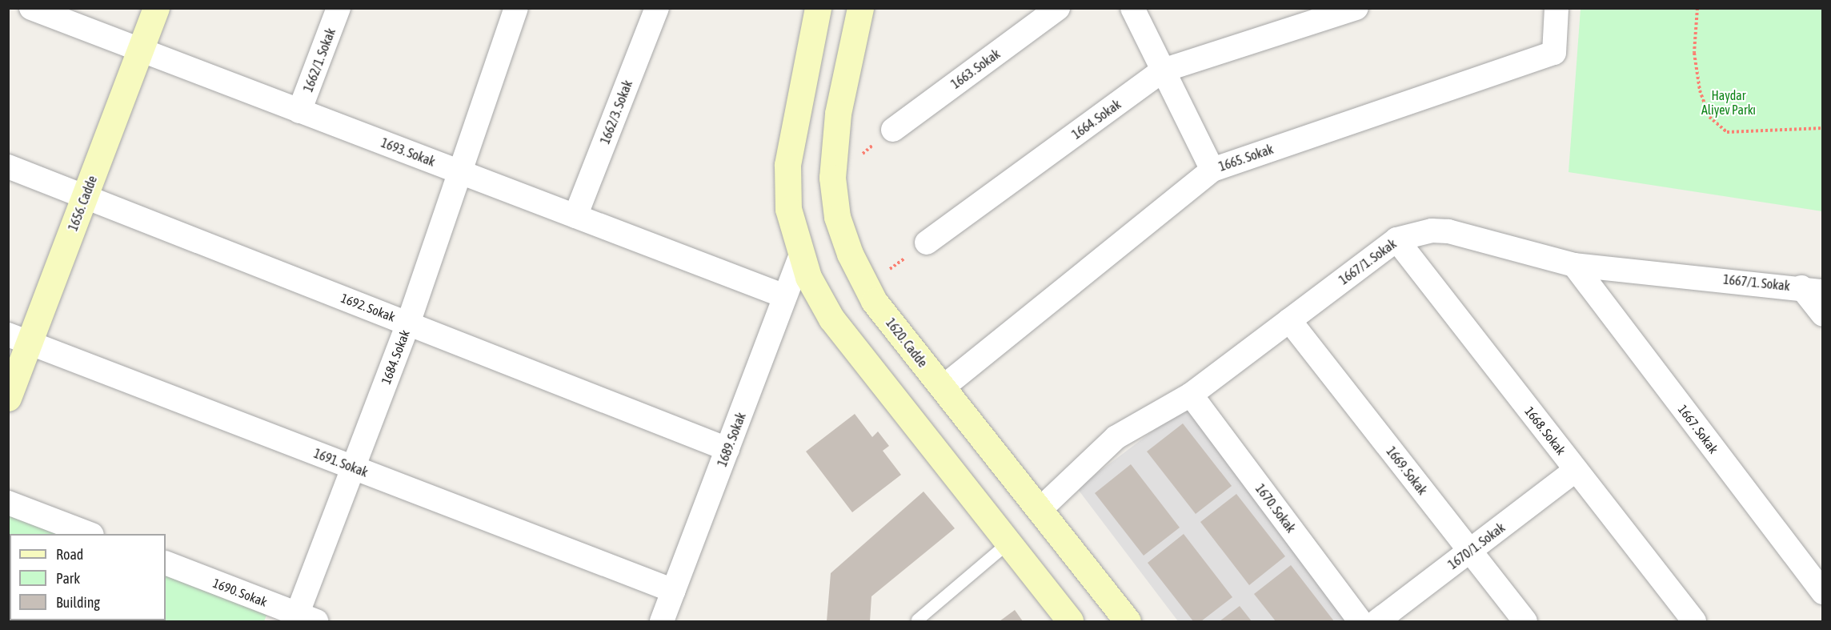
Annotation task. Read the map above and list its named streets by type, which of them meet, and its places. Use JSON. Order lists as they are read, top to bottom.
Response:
{
  "streets": {
    "main road": ["1656. Cadde", "1620. Cadde"],
    "street": [
      "1662/1. Sokak",
      "1663. Sokak",
      "1662/3. Sokak",
      "1664. Sokak",
      "1693. Sokak",
      "1665. Sokak",
      "1667/1. Sokak",
      "1692. Sokak",
      "1684. Sokak",
      "1667. Sokak",
      "1668. Sokak",
      "1689. Sokak",
      "1691. Sokak",
      "1669. Sokak",
      "1670. Sokak",
      "1670/1. Sokak",
      "1690. Sokak"
    ]
  },
  "crossings": [
    ["1662/1. Sokak", "1693. Sokak"],
    ["1662/3. Sokak", "1693. Sokak"],
    ["1693. Sokak", "1656. Cadde"],
    ["1693. Sokak", "1684. Sokak"],
    ["1693. Sokak", "1689. Sokak"],
    ["1665. Sokak", "1620. Cadde"],
    ["1656. Cadde", "1692. Sokak"],
    ["1656. Cadde", "1691. Sokak"],
    ["1667/1. Sokak", "1620. Cadde"],
    ["1667/1. Sokak", "1667. Sokak"],
    ["1667/1. Sokak", "1668. Sokak"],
    ["1667/1. Sokak", "1669. Sokak"],
    ["1667/1. Sokak", "1670. Sokak"],
    ["1692. Sokak", "1684. Sokak"],
    ["1692. Sokak", "1689. Sokak"],
    ["1684. Sokak", "1691. Sokak"],
    ["1684. Sokak", "1690. Sokak"],
    ["1668. Sokak", "1670/1. Sokak"],
    ["1689. Sokak", "1691. Sokak"],
    ["1669. Sokak", "1670/1. Sokak"]
  ],
  "parks": ["Haydar Aliyev Parkı"],
  "legend": ["Road", "Park", "Building"]
}
